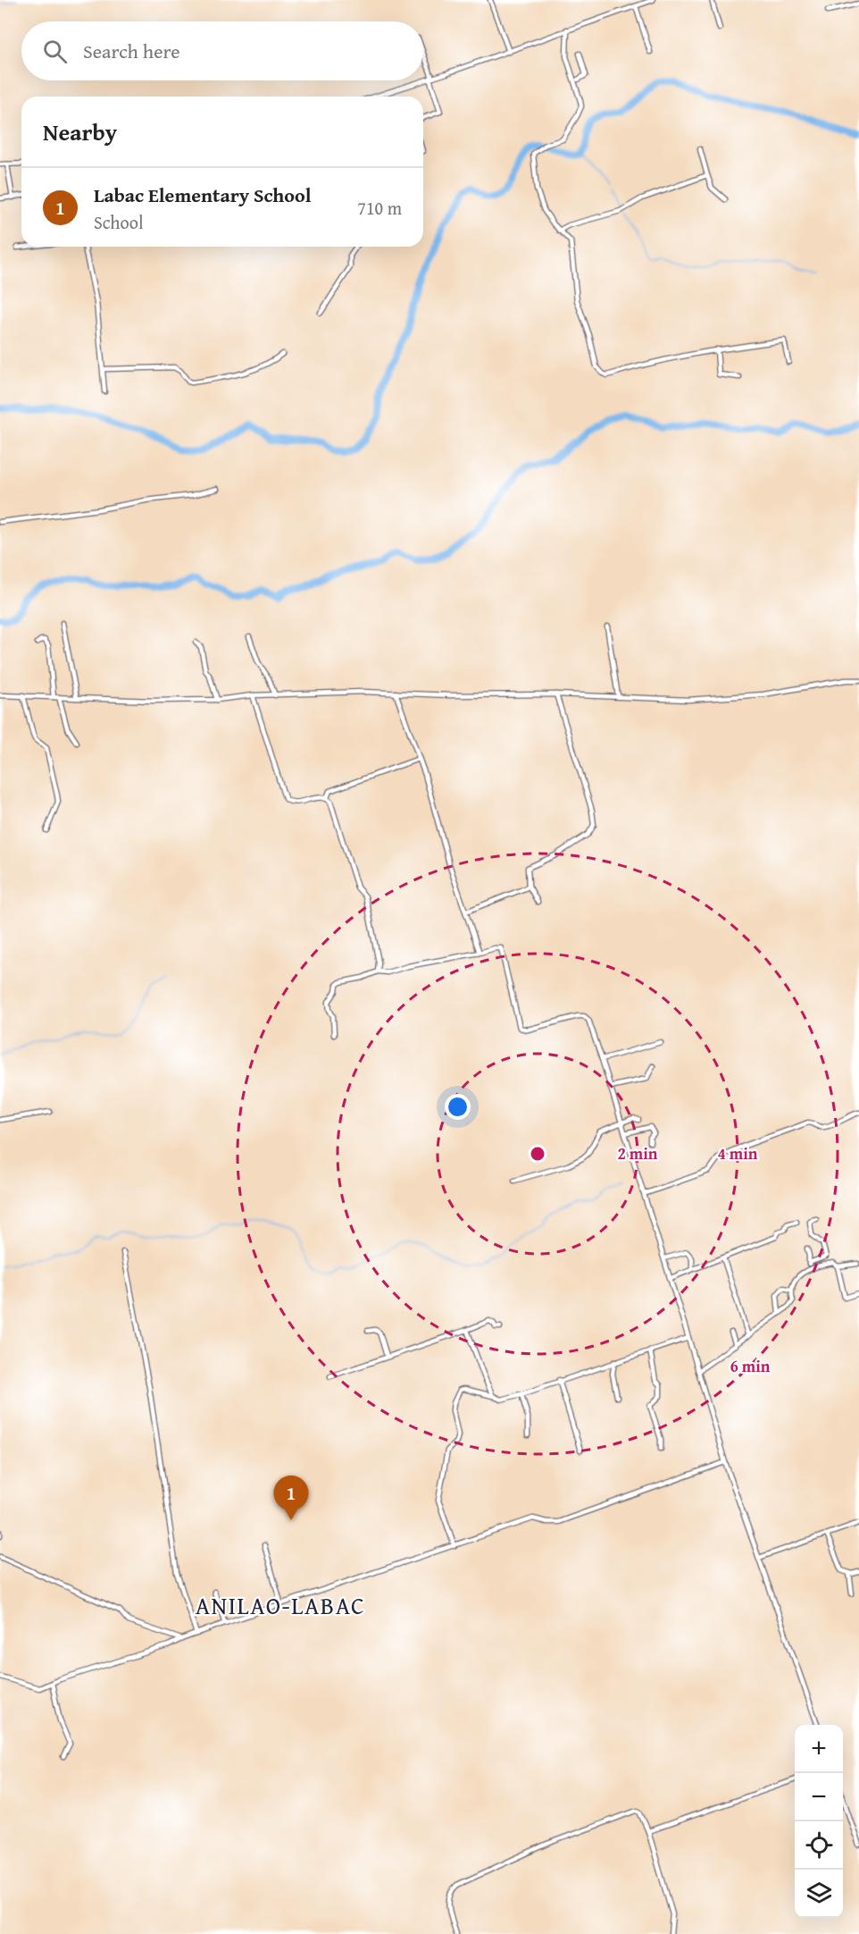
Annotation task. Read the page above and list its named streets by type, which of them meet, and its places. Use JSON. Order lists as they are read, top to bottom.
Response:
{
  "districts": ["ANILAO-LABAC"],
  "page": {
    "search": "Search here",
    "heading": "Nearby",
    "list": [
      {
        "mark": "1",
        "name": "Labac Elementary School",
        "note": "School",
        "value": "710 m"
      }
    ],
    "pins": "1",
    "map_buttons": ["+", "−"]
  },
  "rings": ["2 min", "4 min", "6 min"]
}
